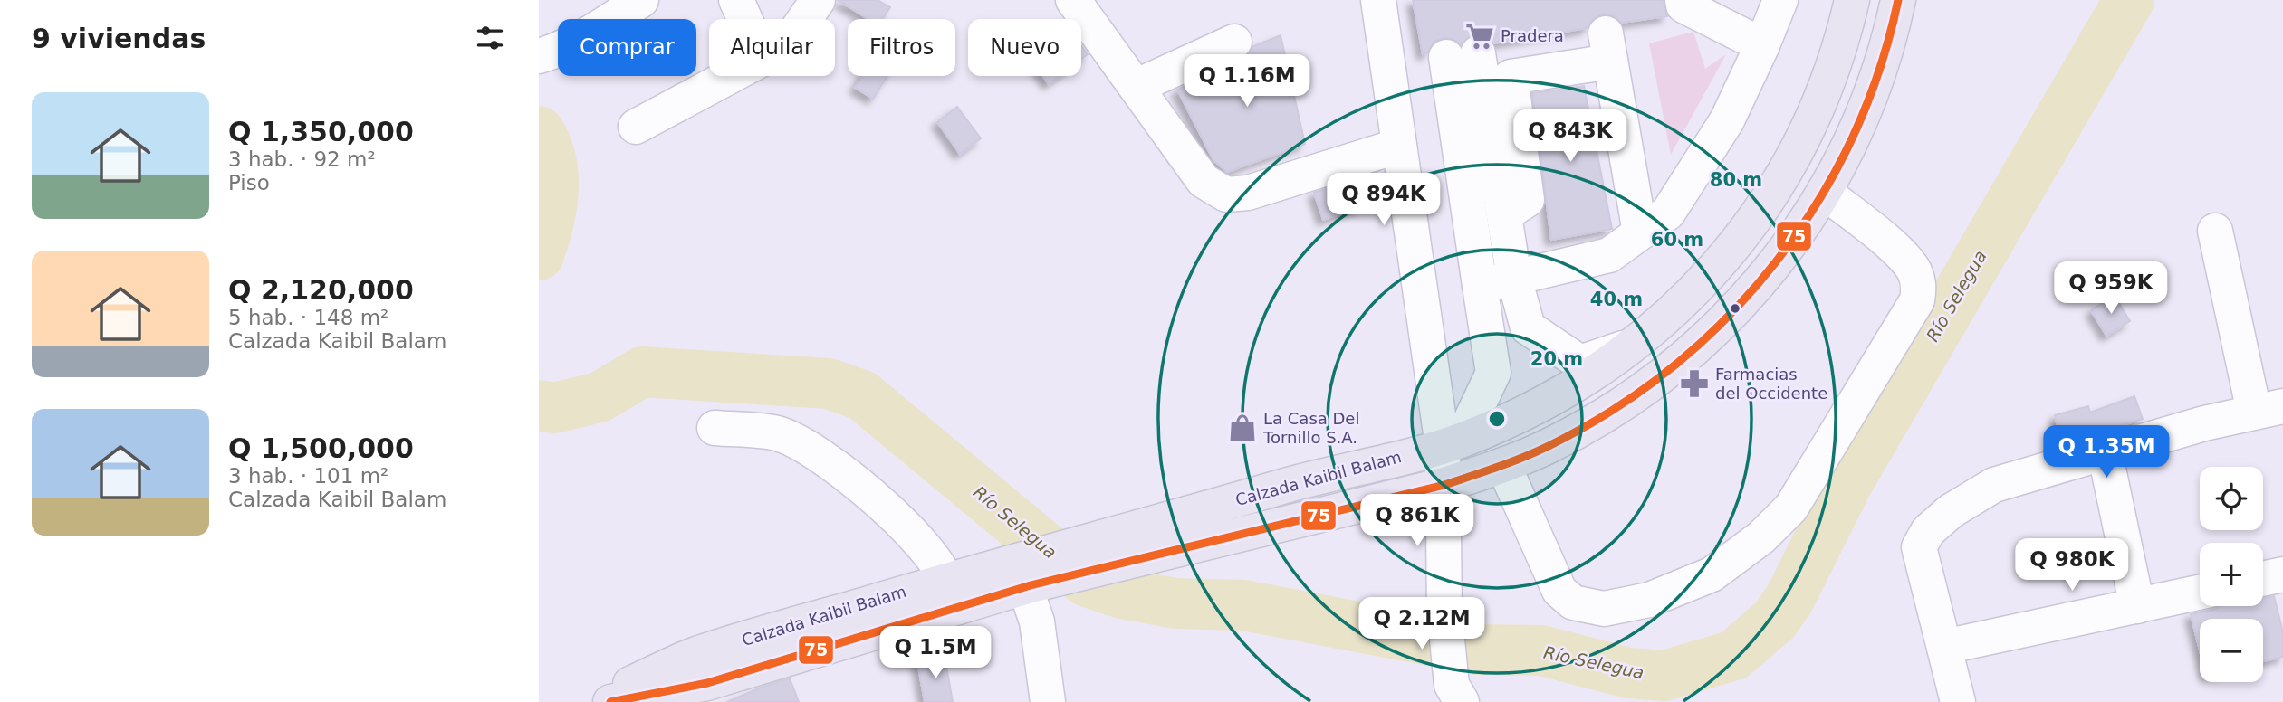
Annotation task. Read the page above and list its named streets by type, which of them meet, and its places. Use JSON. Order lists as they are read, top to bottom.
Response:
{
  "streets": {
    "main road": ["Calzada Kaibil Balam"]
  },
  "water": ["Río Selegua"],
  "places": {
    "supermarket": ["Pradera"],
    "pharmacy": ["Farmacias del Occidente"],
    "shop": ["La Casa Del Tornillo S.A."]
  },
  "lines": ["transit line 75"],
  "page": {
    "heading": "9 viviendas",
    "chip": [
      "Comprar",
      "Alquilar",
      "Filtros",
      "Nuevo"
    ],
    "price": [
      "Q 1.16M",
      "Q 843K",
      "Q 894K",
      "Q 959K",
      "Q 1.35M",
      "Q 861K",
      "Q 980K",
      "Q 2.12M",
      "Q 1.5M"
    ],
    "list": [
      {
        "name": "Q 1,350,000",
        "note": "3 hab. · 92 m² · Piso"
      },
      {
        "name": "Q 2,120,000",
        "note": "5 hab. · 148 m² · Calzada Kaibil Balam"
      },
      {
        "name": "Q 1,500,000",
        "note": "3 hab. · 101 m² · Calzada Kaibil Balam"
      }
    ],
    "map_buttons": ["+", "−"]
  },
  "rings": [
    "80 m",
    "60 m",
    "40 m",
    "20 m"
  ]
}
